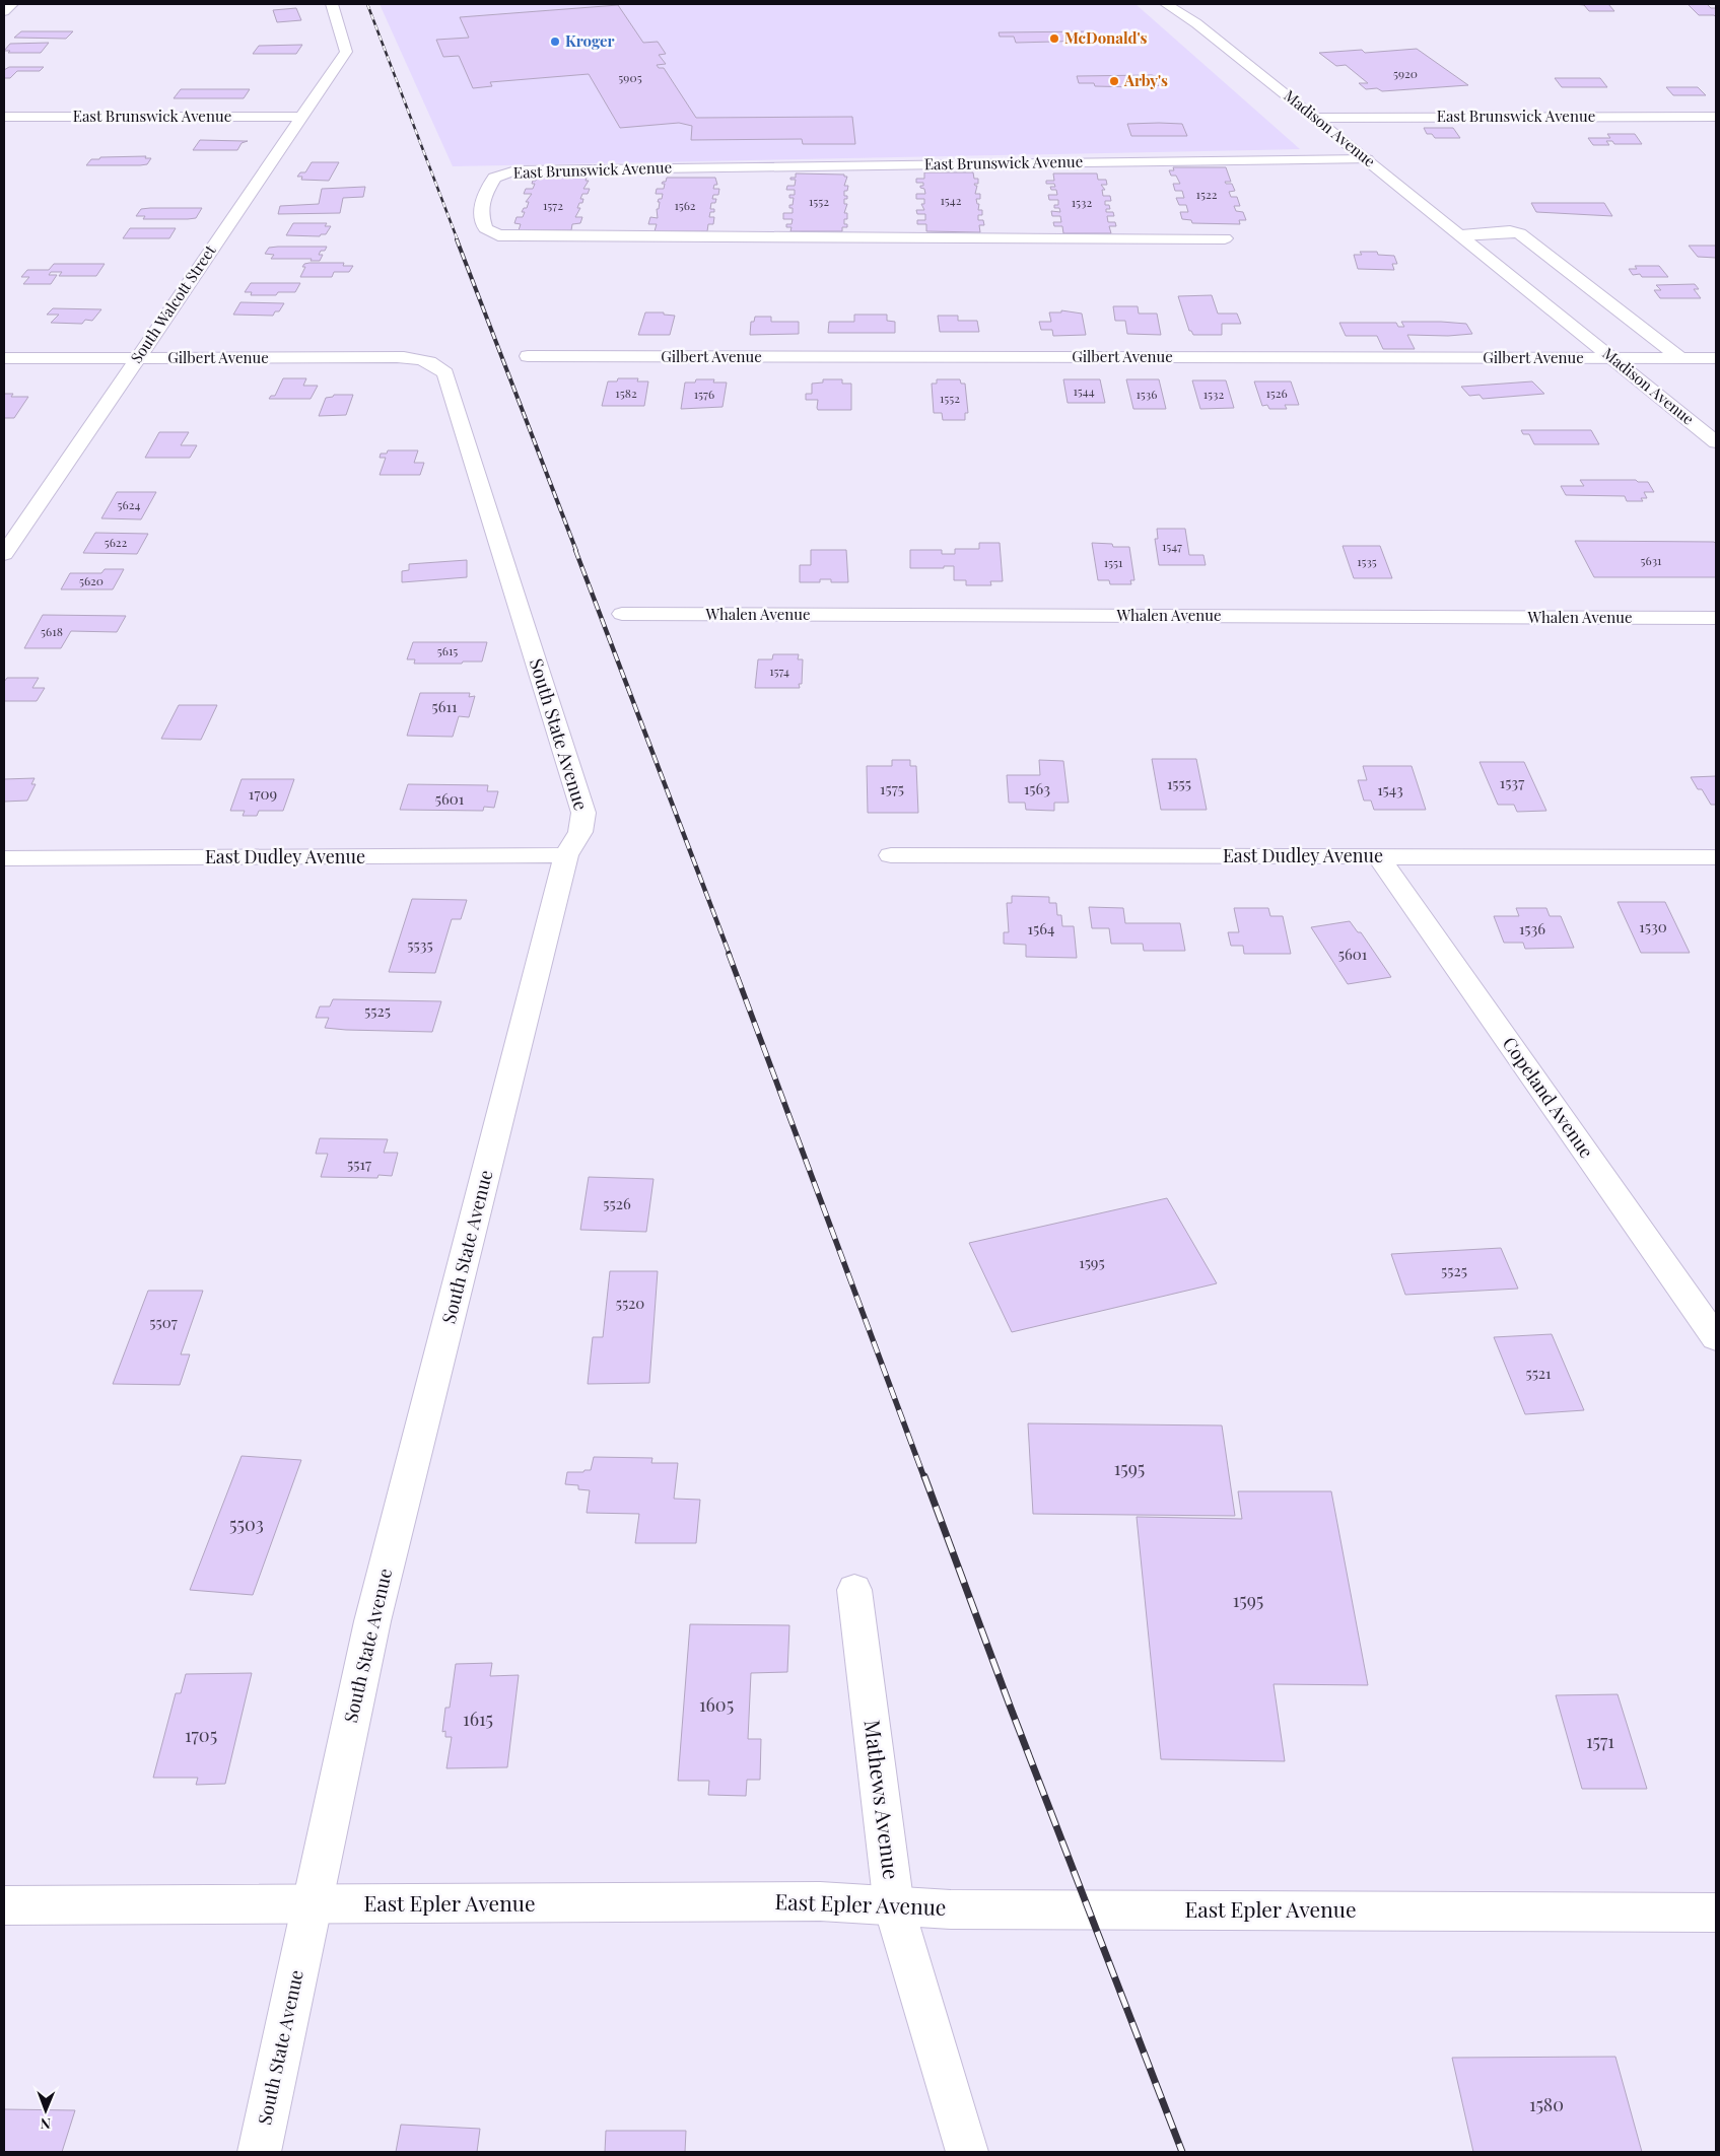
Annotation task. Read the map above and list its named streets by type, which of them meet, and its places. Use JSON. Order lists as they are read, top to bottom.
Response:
{
  "streets": {
    "street": [
      "East Brunswick Avenue",
      "Madison Avenue",
      "South Walcott Street",
      "Gilbert Avenue",
      "Whalen Avenue",
      "South State Avenue",
      "East Dudley Avenue",
      "Copeland Avenue",
      "Mathews Avenue",
      "East Epler Avenue"
    ]
  },
  "crossings": [
    ["East Brunswick Avenue", "Madison Avenue"],
    ["East Brunswick Avenue", "South Walcott Street"],
    ["Madison Avenue", "Gilbert Avenue"],
    ["South Walcott Street", "Gilbert Avenue"],
    ["Gilbert Avenue", "South State Avenue"],
    ["South State Avenue", "East Dudley Avenue"],
    ["South State Avenue", "East Epler Avenue"],
    ["East Dudley Avenue", "Copeland Avenue"],
    ["Mathews Avenue", "East Epler Avenue"]
  ],
  "places": ["McDonald's", "Kroger", "Arby's"],
  "house_numbers": [
    "5920",
    "5905",
    "1522",
    "1542",
    "1552",
    "1532",
    "1572",
    "1562",
    "1544",
    "1582",
    "1526",
    "1576",
    "1536",
    "1532",
    "1552",
    "5624",
    "5622",
    "1547",
    "5631",
    "1535",
    "1551",
    "5620",
    "5618",
    "5615",
    "1574",
    "5611",
    "1537",
    "1555",
    "1575",
    "1563",
    "1543",
    "1709",
    "5601",
    "1530",
    "1564",
    "1536",
    "5535",
    "5601",
    "5525",
    "5517",
    "5526",
    "1595",
    "5525",
    "5520",
    "5507",
    "5521",
    "1595",
    "5503",
    "1595",
    "1605",
    "1615",
    "1705",
    "1571",
    "1580"
  ],
  "north": "bottom"
}
